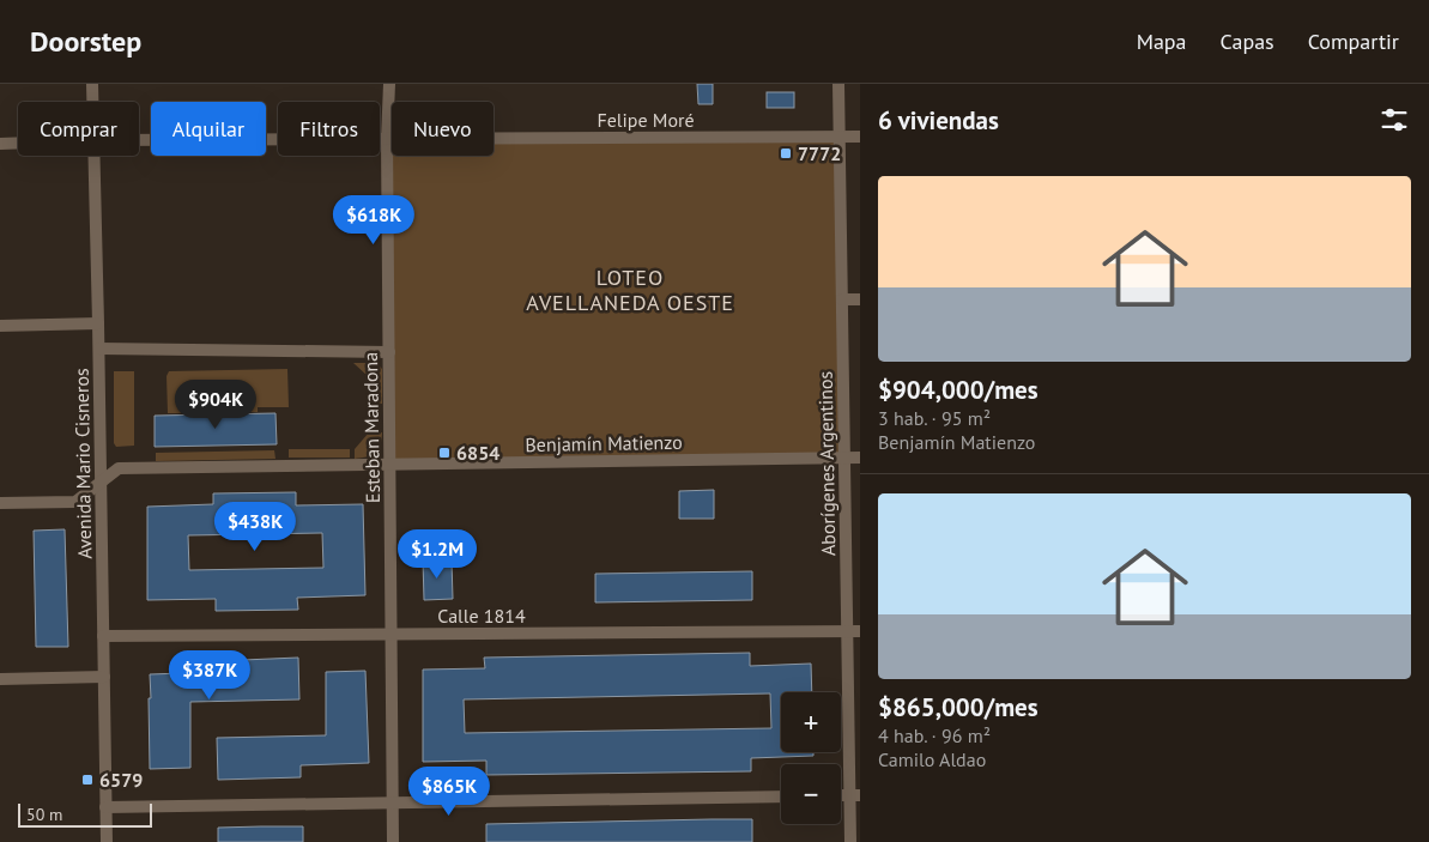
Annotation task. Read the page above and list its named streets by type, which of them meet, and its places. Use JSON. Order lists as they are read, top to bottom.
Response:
{
  "streets": {
    "street": [
      "Felipe Moré",
      "Esteban Maradona",
      "Benjamín Matienzo",
      "Avenida Mario Cisneros",
      "Aborígenes Argentinos",
      "Calle 1814"
    ]
  },
  "crossings": [
    ["Felipe Moré", "Esteban Maradona"],
    ["Felipe Moré", "Aborígenes Argentinos"],
    ["Esteban Maradona", "Benjamín Matienzo"],
    ["Esteban Maradona", "Calle 1814"],
    ["Benjamín Matienzo", "Avenida Mario Cisneros"],
    ["Benjamín Matienzo", "Aborígenes Argentinos"],
    ["Avenida Mario Cisneros", "Calle 1814"],
    ["Aborígenes Argentinos", "Calle 1814"]
  ],
  "districts": ["LOTEO AVELLANEDA OESTE"],
  "places": {
    "transit": ["7772", "6854", "6579"]
  },
  "scale_bar": "50 m",
  "page": {
    "header": "Doorstep",
    "nav": ["Mapa", "Capas", "Compartir"],
    "heading": "6 viviendas",
    "chip": [
      "Comprar",
      "Alquilar",
      "Filtros",
      "Nuevo"
    ],
    "list": [
      {
        "name": "$904,000/mes",
        "note": "3 hab. · 95 m² · Benjamín Matienzo"
      },
      {
        "name": "$865,000/mes",
        "note": "4 hab. · 96 m² · Camilo Aldao"
      }
    ],
    "price": [
      "$618K",
      "$904K",
      "$438K",
      "$1.2M",
      "$387K",
      "$865K"
    ],
    "map_buttons": ["+", "−"],
    "scale": "50 m"
  }
}
